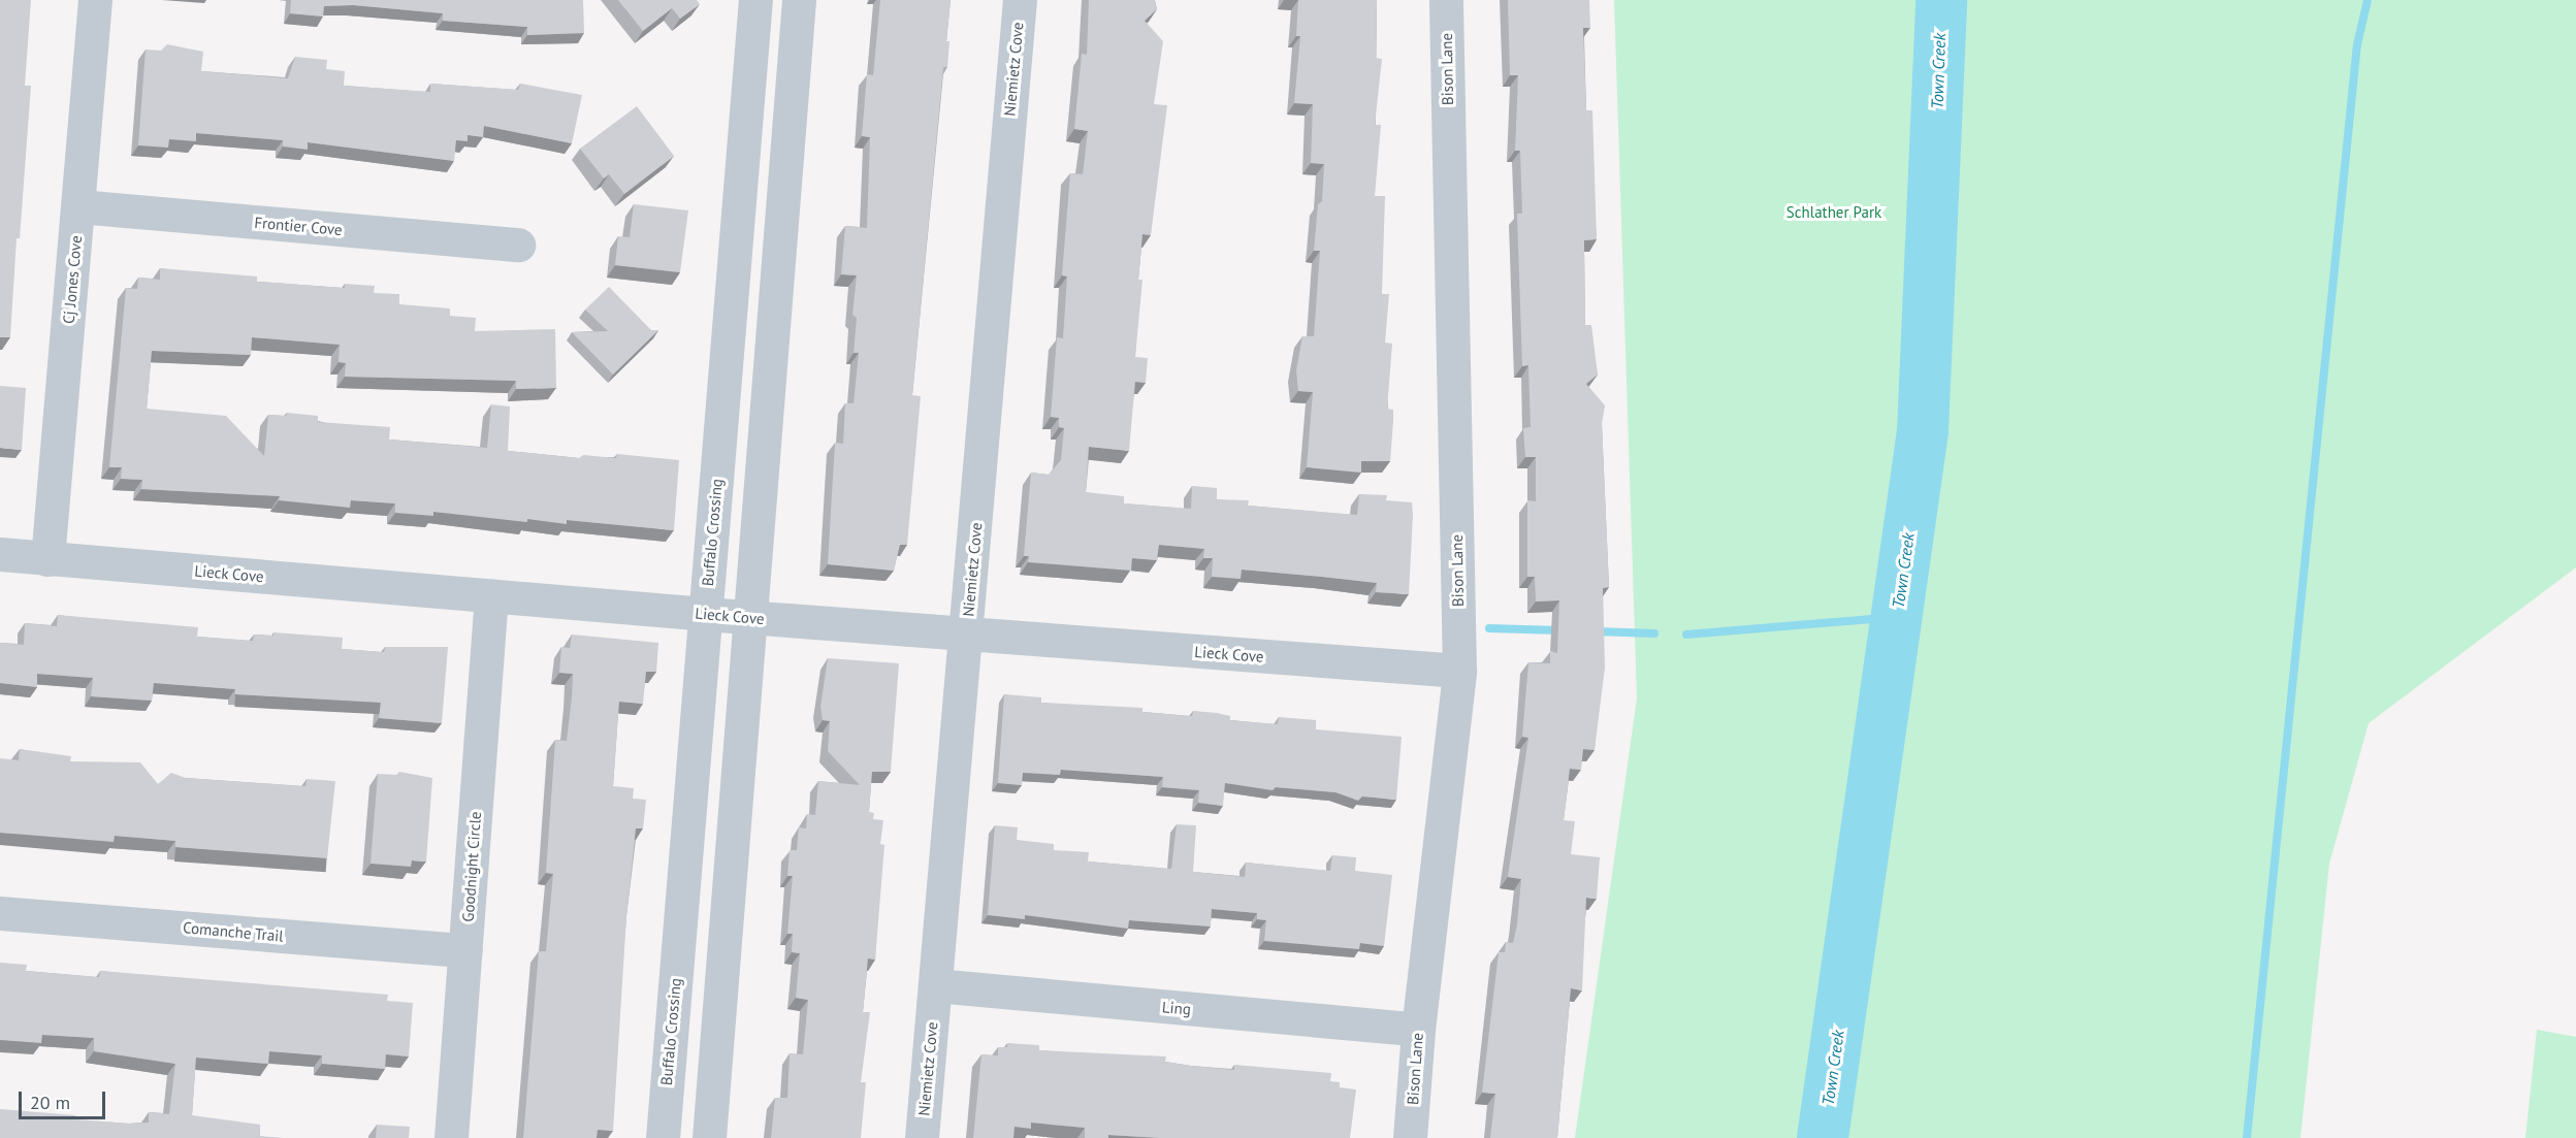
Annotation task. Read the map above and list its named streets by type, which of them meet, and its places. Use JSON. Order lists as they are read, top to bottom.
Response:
{
  "streets": {
    "street": [
      "Niemietz Cove",
      "Bison Lane",
      "Frontier Cove",
      "Cj Jones Cove",
      "Buffalo Crossing",
      "Lieck Cove",
      "Goodnight Circle",
      "Comanche Trail",
      "Ling"
    ]
  },
  "crossings": [
    ["Niemietz Cove", "Lieck Cove"],
    ["Niemietz Cove", "Ling"],
    ["Bison Lane", "Lieck Cove"],
    ["Bison Lane", "Ling"],
    ["Frontier Cove", "Cj Jones Cove"],
    ["Cj Jones Cove", "Lieck Cove"],
    ["Buffalo Crossing", "Lieck Cove"],
    ["Lieck Cove", "Goodnight Circle"],
    ["Goodnight Circle", "Comanche Trail"]
  ],
  "water": ["Town Creek"],
  "parks": ["Schlather Park"],
  "scale_bar": "20 m"
}
